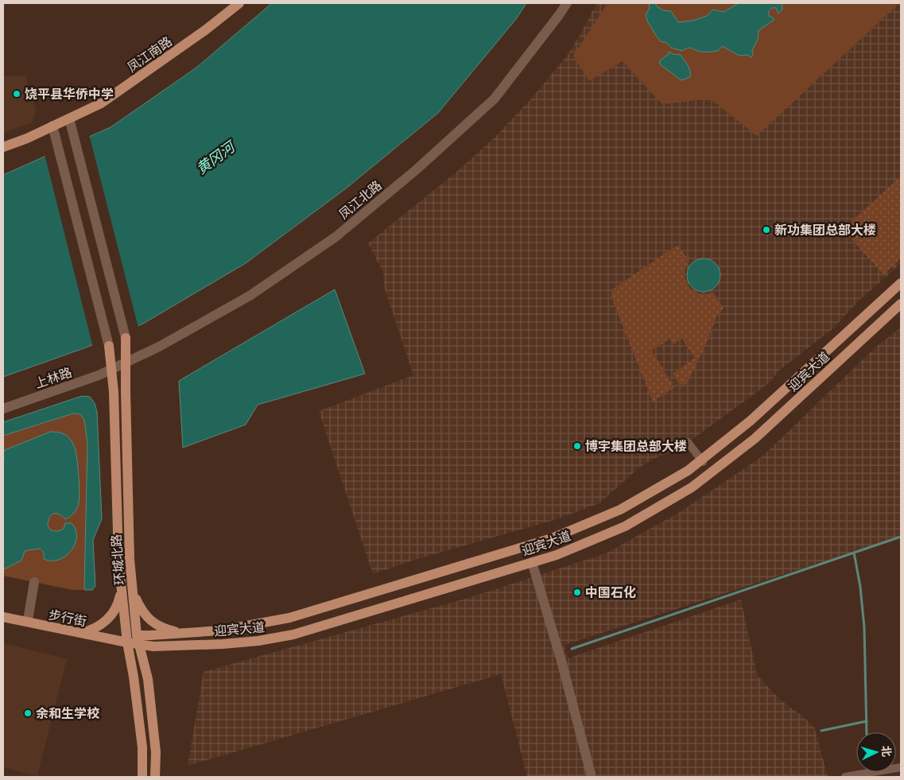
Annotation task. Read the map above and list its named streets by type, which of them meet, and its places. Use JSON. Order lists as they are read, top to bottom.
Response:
{
  "streets": {
    "main road": [
      "凤江南路",
      "凤江北路",
      "迎宾大道",
      "上林路",
      "环城北路",
      "步行街"
    ]
  },
  "crossings": [
    ["凤江南路", "环城北路"],
    ["凤江北路", "上林路"],
    ["凤江北路", "环城北路"],
    ["迎宾大道", "环城北路"],
    ["迎宾大道", "步行街"],
    ["上林路", "环城北路"],
    ["环城北路", "步行街"]
  ],
  "water": ["黄冈河"],
  "places": [
    "饶平县华侨中学",
    "新功集团总部大楼",
    "博宇集团总部大楼",
    "中国石化",
    "余和生学校"
  ],
  "north": "right"
}
